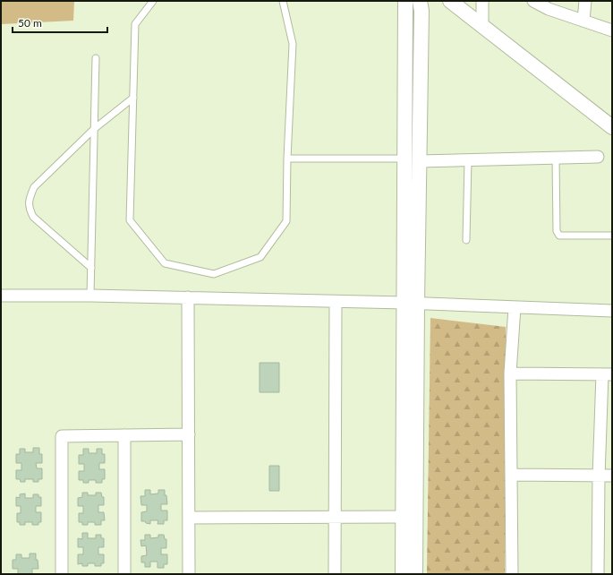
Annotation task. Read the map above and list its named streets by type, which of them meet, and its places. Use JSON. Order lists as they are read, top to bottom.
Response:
{
  "scale_bar": "50 m"
}
